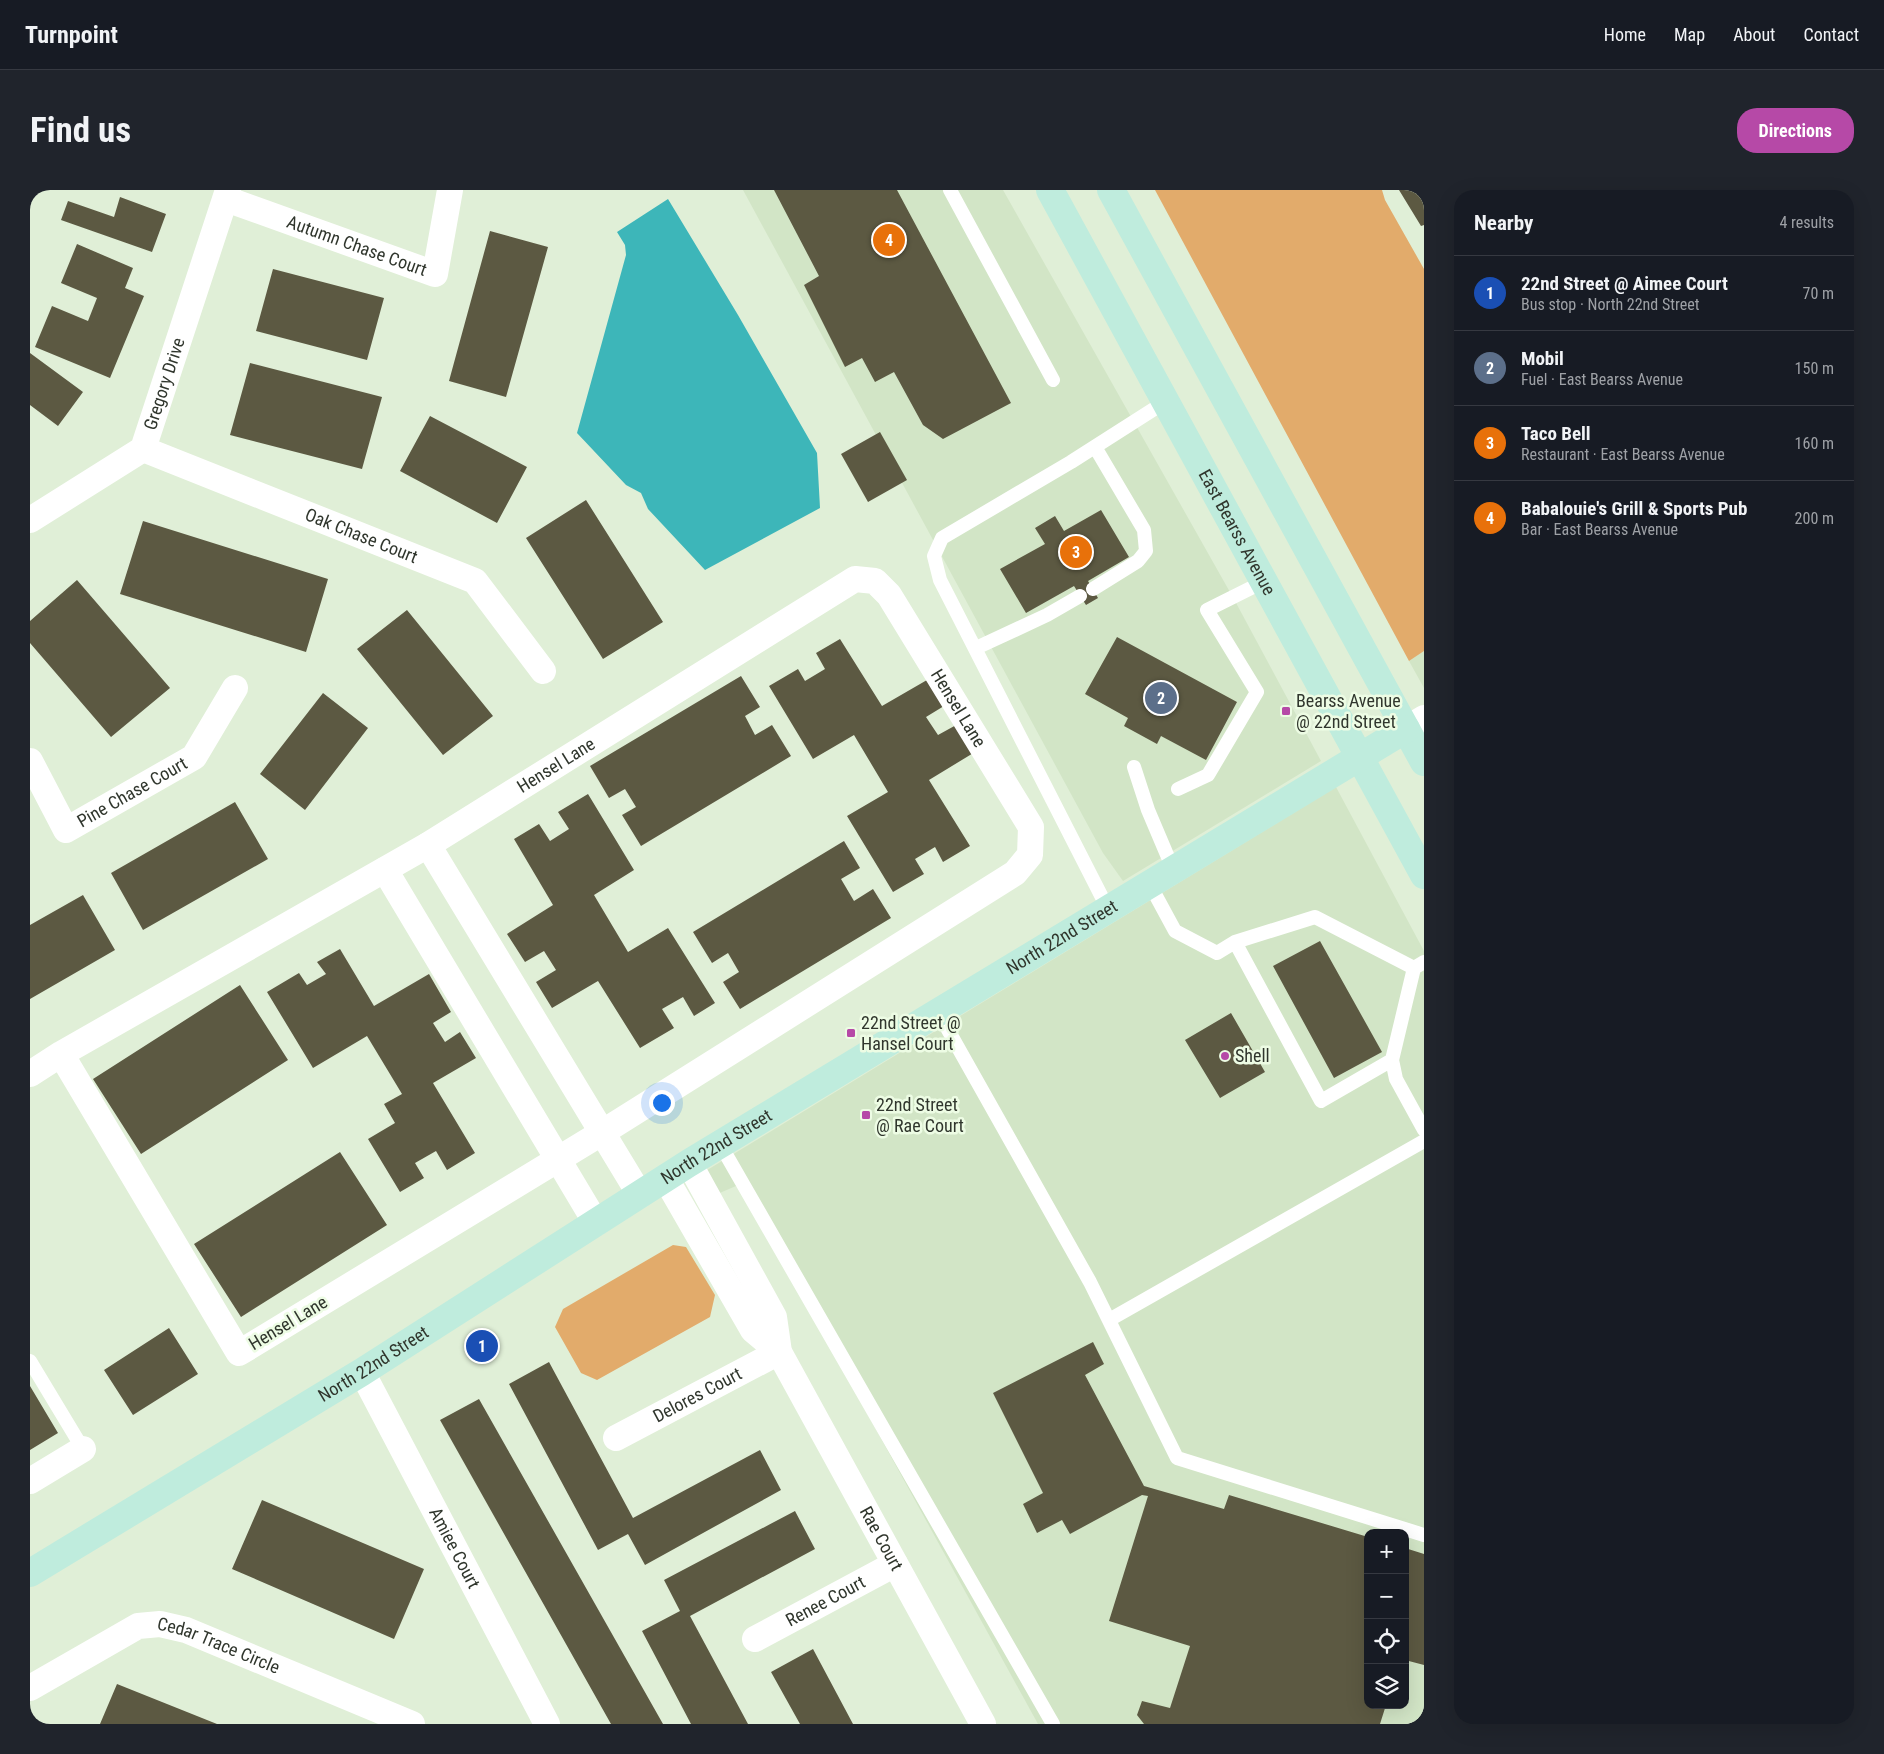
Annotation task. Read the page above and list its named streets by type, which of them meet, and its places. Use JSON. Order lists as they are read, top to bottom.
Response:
{
  "streets": {
    "street": [
      "Autumn Chase Court",
      "Gregory Drive",
      "East Bearss Avenue",
      "Oak Chase Court",
      "Hensel Lane",
      "Pine Chase Court",
      "North 22nd Street",
      "Delores Court",
      "Rae Court",
      "Amiee Court",
      "Renee Court",
      "Cedar Trace Circle"
    ]
  },
  "crossings": [
    ["Autumn Chase Court", "Gregory Drive"],
    ["Gregory Drive", "Oak Chase Court"],
    ["East Bearss Avenue", "North 22nd Street"],
    ["North 22nd Street", "Rae Court"],
    ["North 22nd Street", "Amiee Court"],
    ["Delores Court", "Rae Court"],
    ["Rae Court", "Renee Court"]
  ],
  "places": {
    "transit": ["Bearss Avenue @ 22nd Street", "22nd Street @ Hansel Court", "22nd Street @ Rae Court"],
    "other": ["Shell"]
  },
  "page": {
    "header": "Turnpoint",
    "nav": [
      "Home",
      "Map",
      "About",
      "Contact"
    ],
    "buttons": "Directions",
    "title": "Find us",
    "heading": ["Nearby", "4 results"],
    "pins": [
      "4",
      "3",
      "2",
      "1"
    ],
    "list": [
      {
        "mark": "1",
        "name": "22nd Street @ Aimee Court",
        "note": "Bus stop · North 22nd Street",
        "value": "70 m"
      },
      {
        "mark": "2",
        "name": "Mobil",
        "note": "Fuel · East Bearss Avenue",
        "value": "150 m"
      },
      {
        "mark": "3",
        "name": "Taco Bell",
        "note": "Restaurant · East Bearss Avenue",
        "value": "160 m"
      },
      {
        "mark": "4",
        "name": "Babalouie's Grill & Sports Pub",
        "note": "Bar · East Bearss Avenue",
        "value": "200 m"
      }
    ],
    "map_buttons": ["+", "−"]
  }
}
